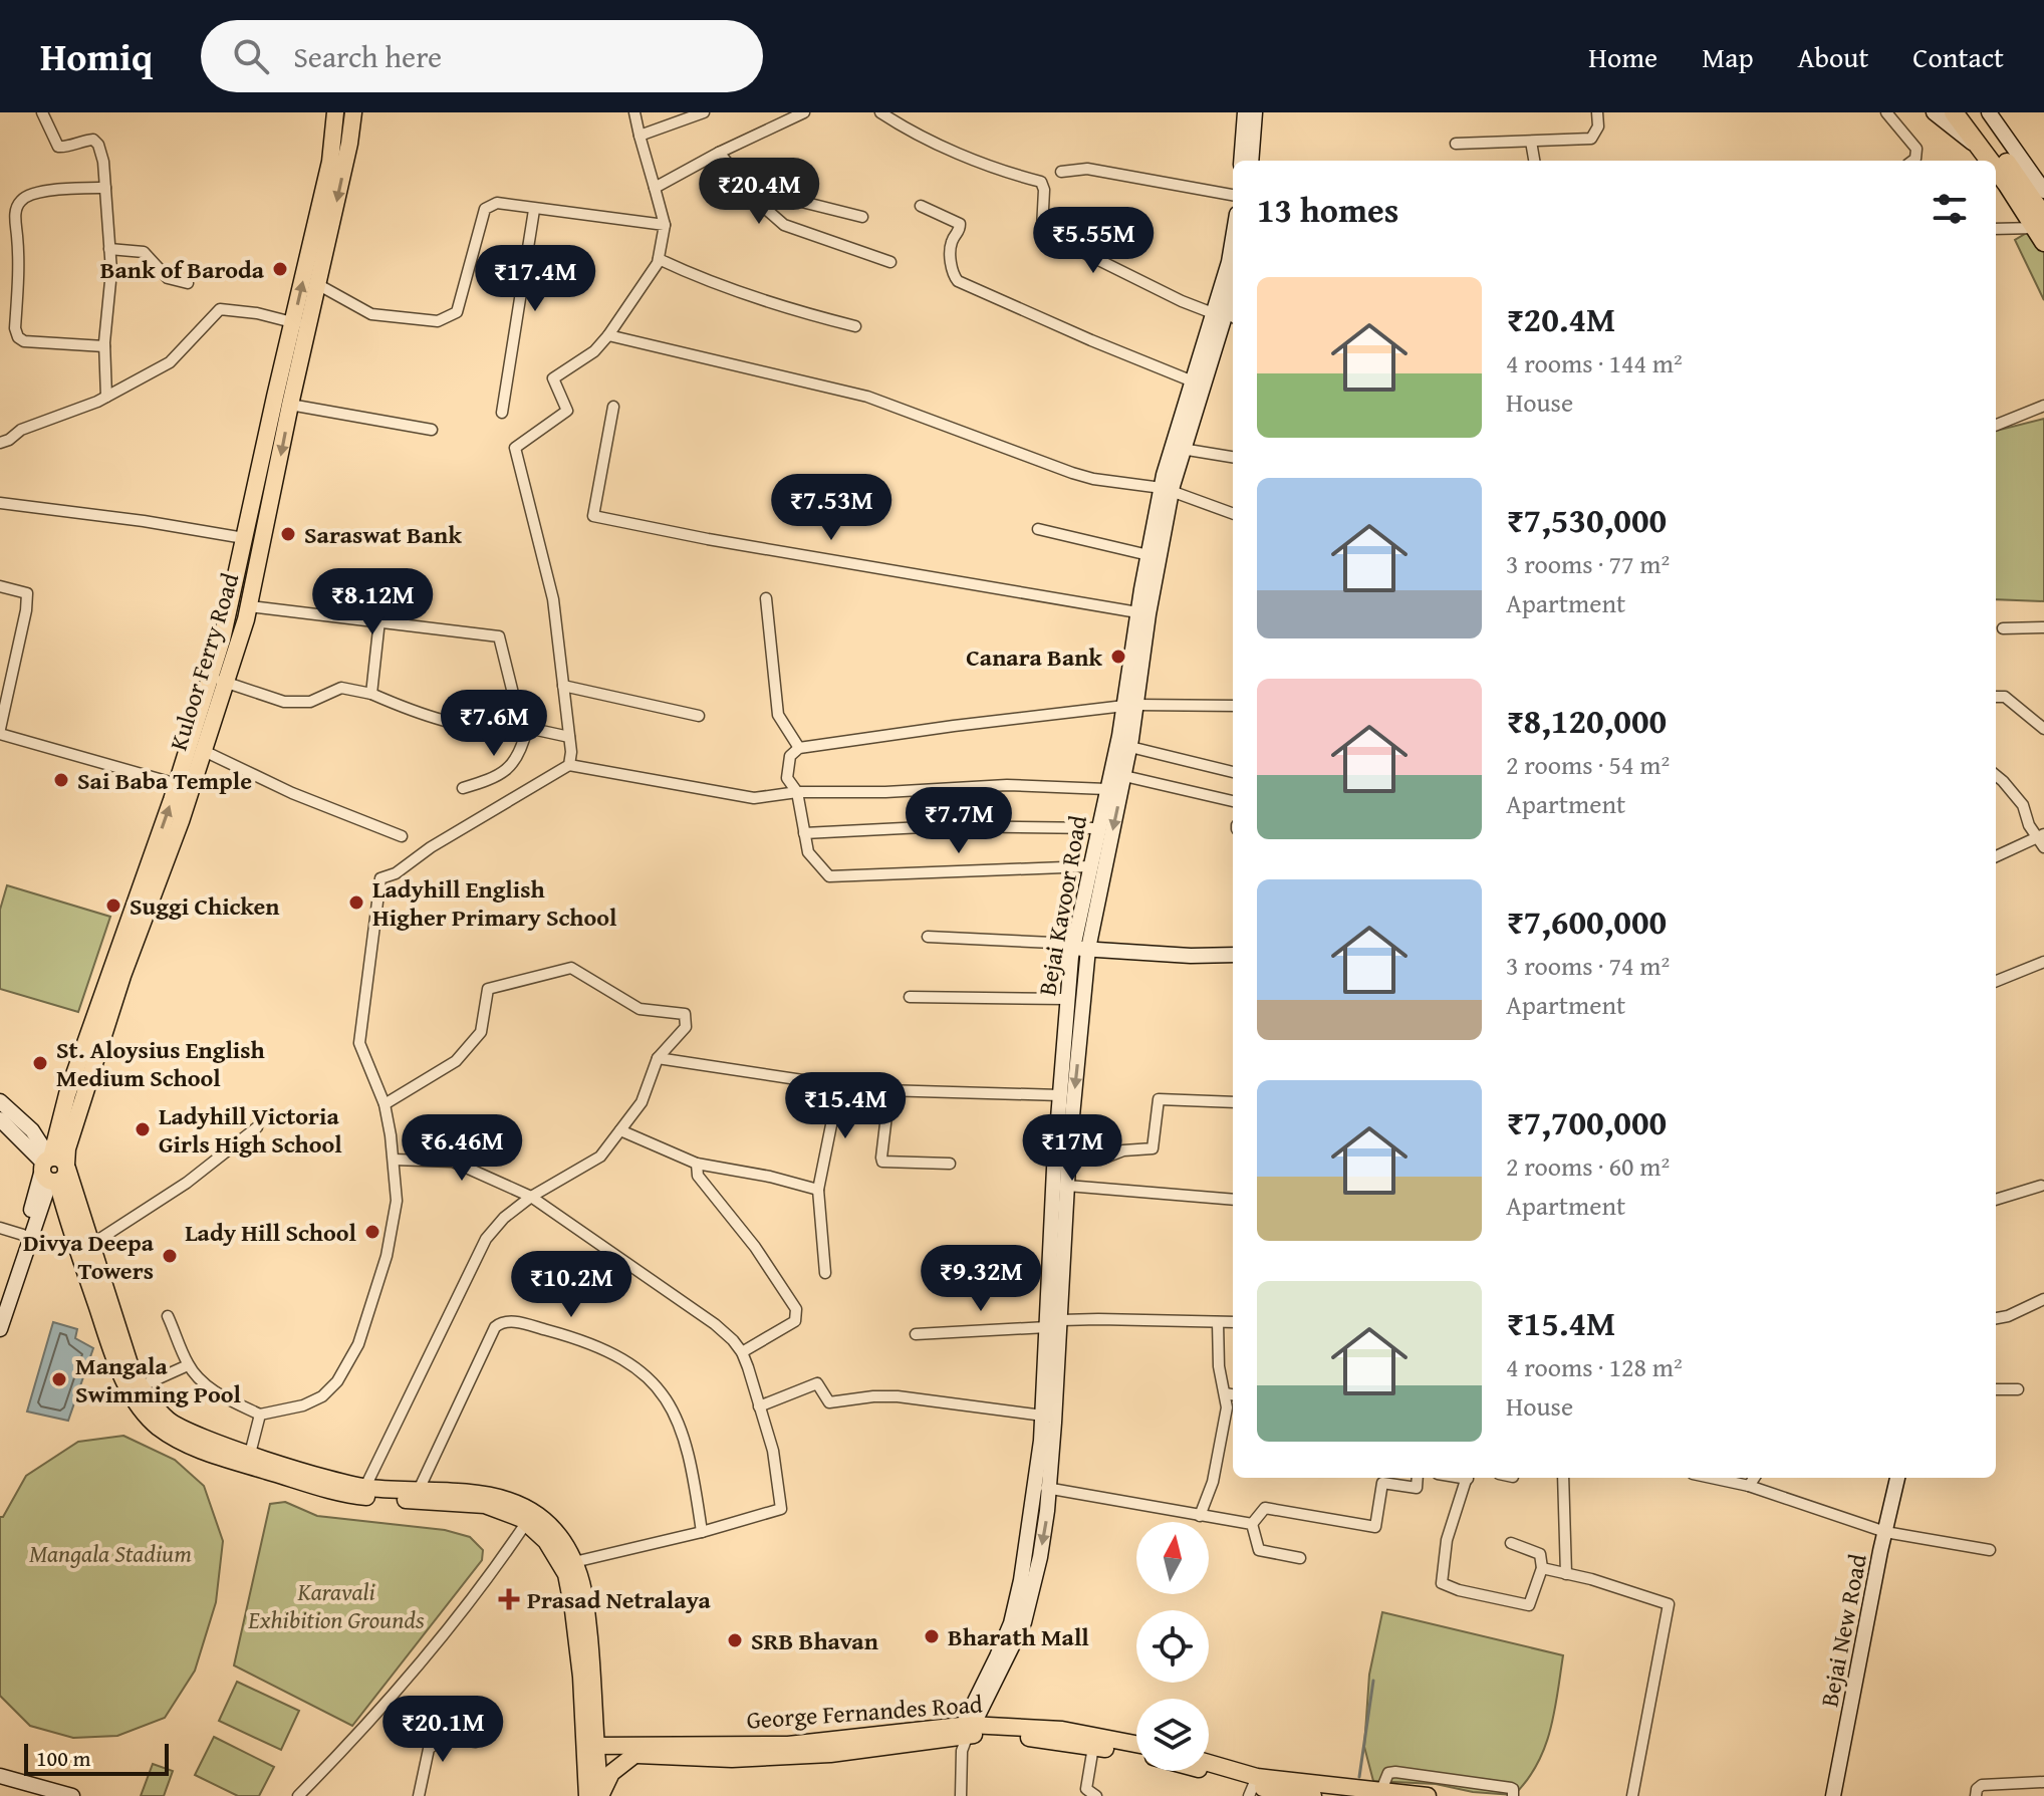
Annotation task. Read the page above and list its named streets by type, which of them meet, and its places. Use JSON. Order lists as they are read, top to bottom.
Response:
{
  "streets": {
    "main road": [
      "Kuloor Ferry Road",
      "Bejai Kavoor Road",
      "Bejai New Road",
      "George Fernandes Road"
    ]
  },
  "crossings": [
    ["Bejai Kavoor Road", "George Fernandes Road"]
  ],
  "parks": ["Mangala Stadium", "Karavali Exhibition Grounds"],
  "places": {
    "other": [
      "Bank of Baroda",
      "Saraswat Bank",
      "Canara Bank",
      "Sai Baba Temple",
      "Ladyhill English Higher Primary School",
      "Suggi Chicken",
      "St. Aloysius English Medium School",
      "Ladyhill Victoria Girls High School",
      "Lady Hill School",
      "Divya Deepa Towers",
      "Mangala Swimming Pool",
      "Bharath Mall",
      "SRB Bhavan"
    ],
    "health": ["Prasad Netralaya"]
  },
  "scale_bar": "100 m",
  "north": "top",
  "page": {
    "header": "Homiq",
    "search": "Search here",
    "nav": [
      "Home",
      "Map",
      "About",
      "Contact"
    ],
    "price": [
      "₹20.4M",
      "₹5.55M",
      "₹17.4M",
      "₹7.53M",
      "₹8.12M",
      "₹7.6M",
      "₹7.7M",
      "₹15.4M",
      "₹6.46M",
      "₹17M",
      "₹9.32M",
      "₹10.2M",
      "₹20.1M"
    ],
    "heading": "13 homes",
    "list": [
      {
        "name": "₹20.4M",
        "note": "4 rooms · 144 m² · House"
      },
      {
        "name": "₹7,530,000",
        "note": "3 rooms · 77 m² · Apartment"
      },
      {
        "name": "₹8,120,000",
        "note": "2 rooms · 54 m² · Apartment"
      },
      {
        "name": "₹7,600,000",
        "note": "3 rooms · 74 m² · Apartment"
      },
      {
        "name": "₹7,700,000",
        "note": "2 rooms · 60 m² · Apartment"
      },
      {
        "name": "₹15.4M",
        "note": "4 rooms · 128 m² · House"
      }
    ],
    "scale": "100 m"
  }
}
